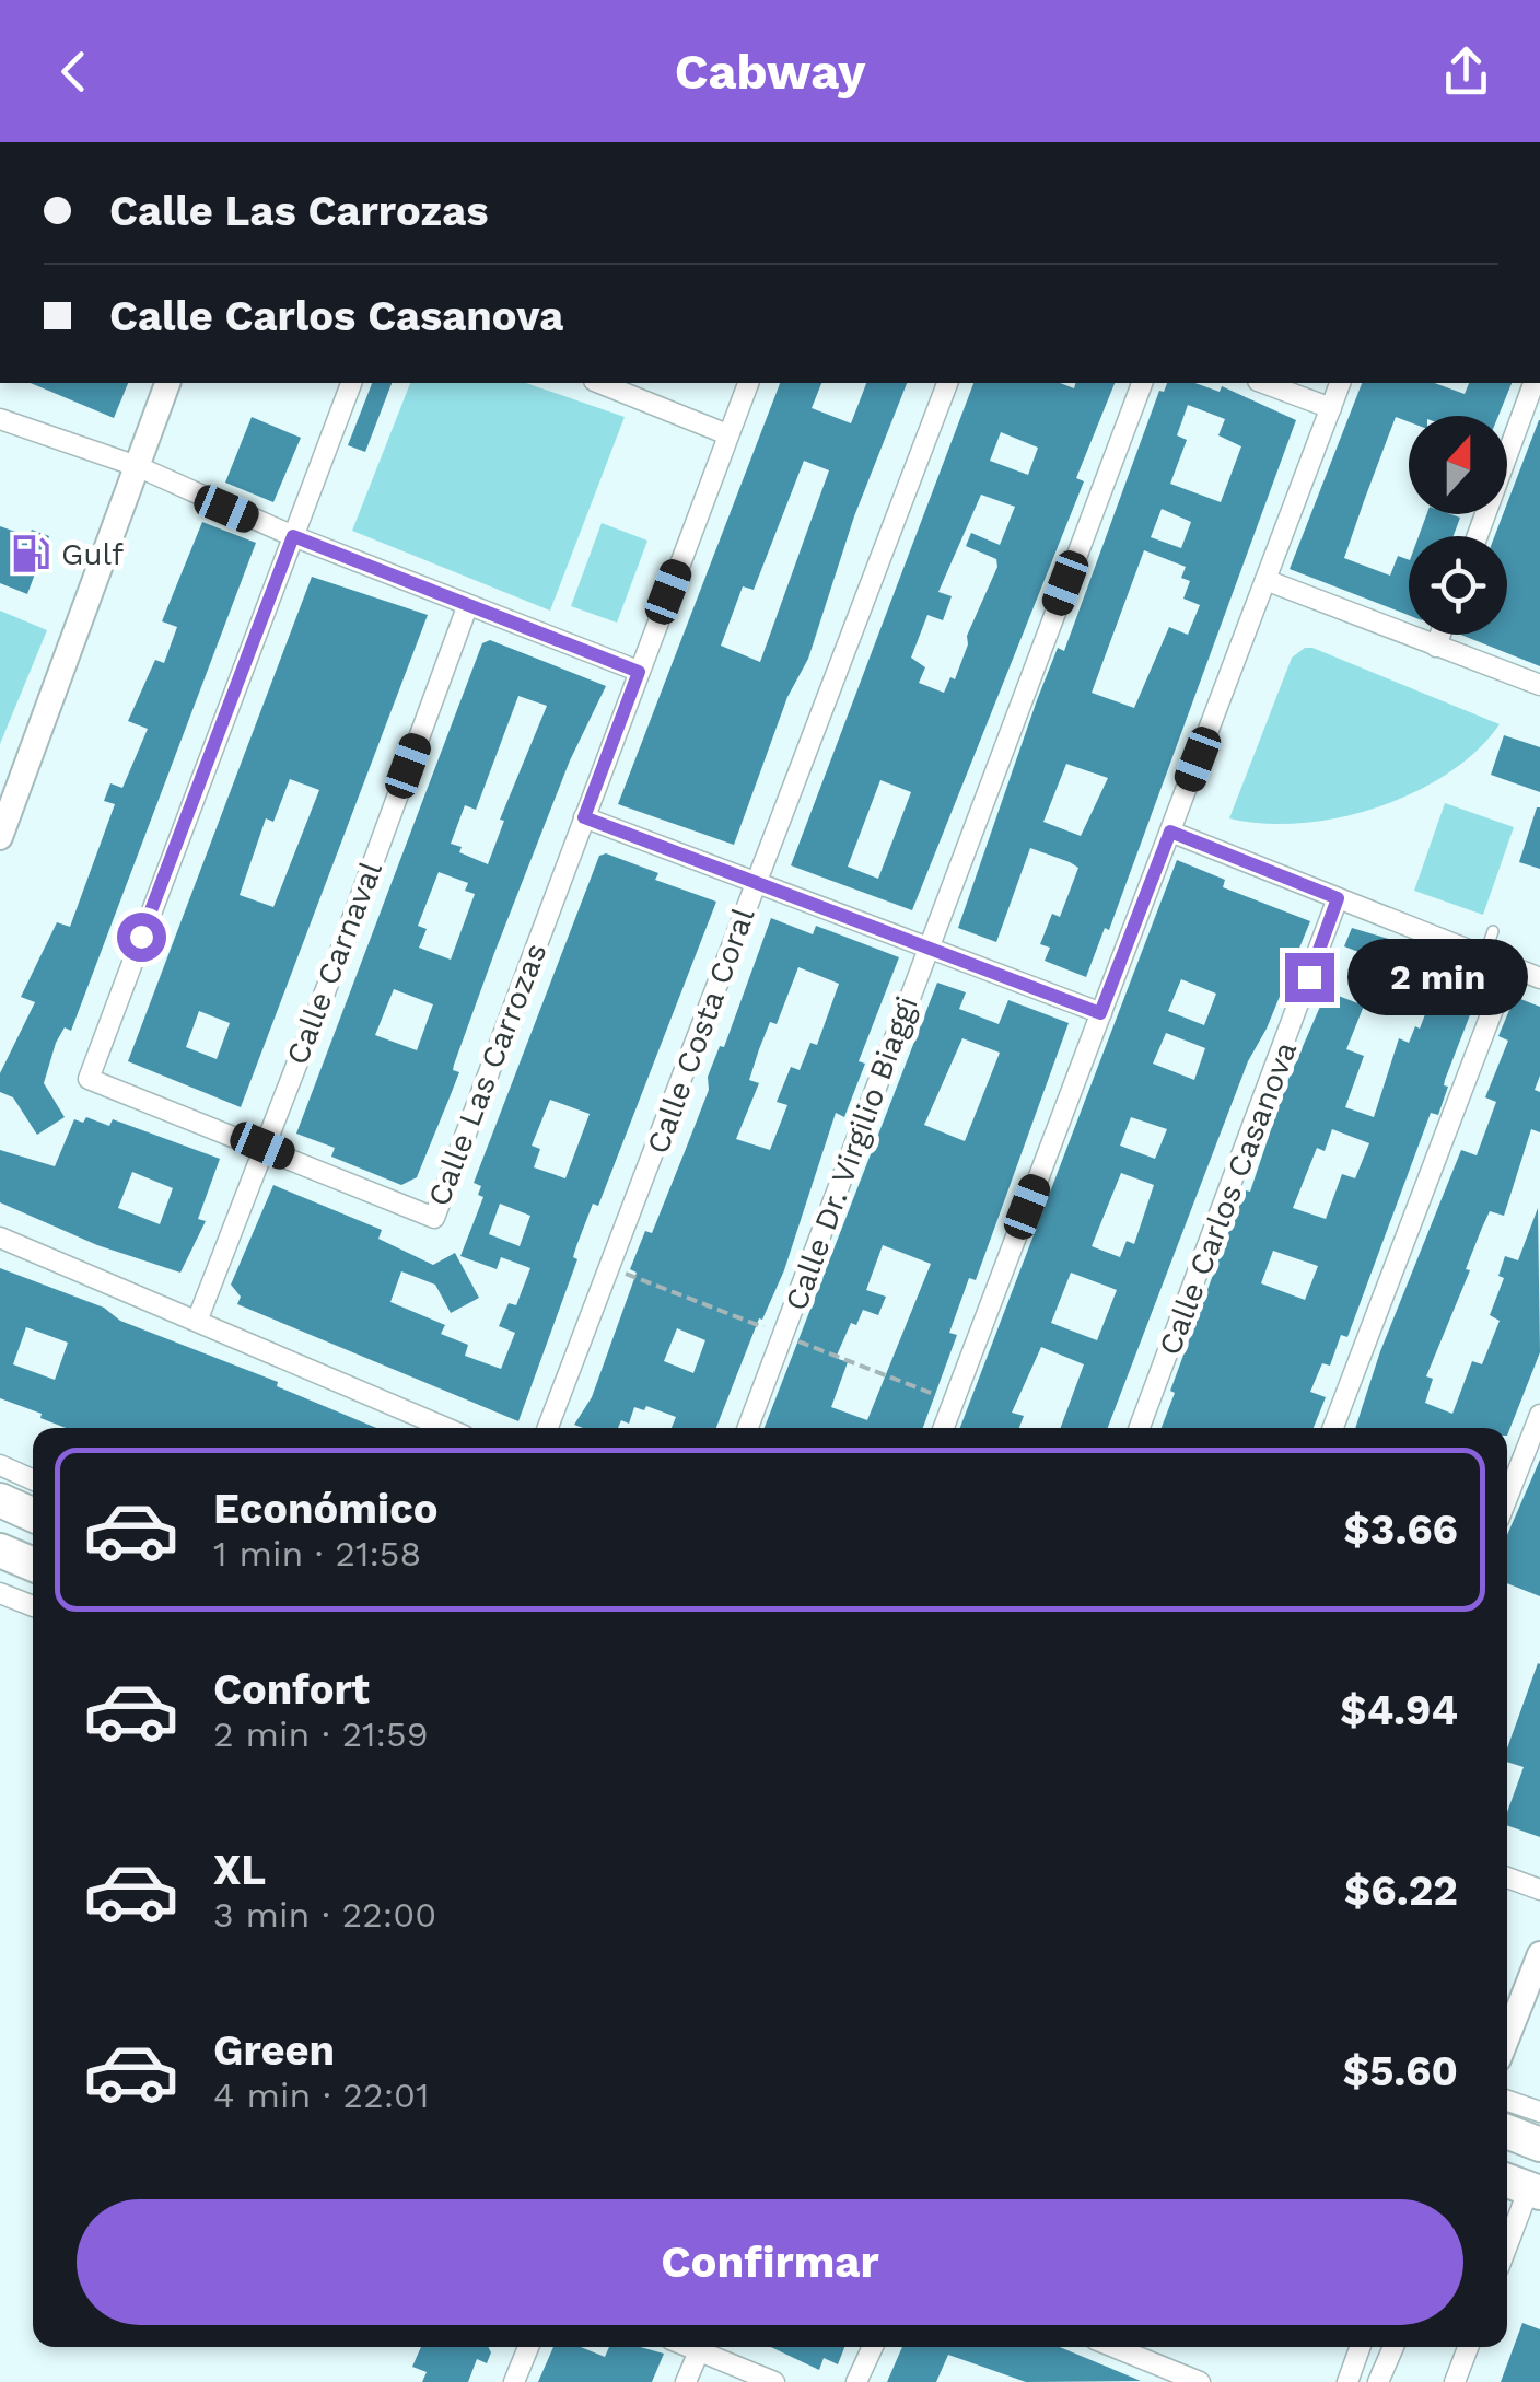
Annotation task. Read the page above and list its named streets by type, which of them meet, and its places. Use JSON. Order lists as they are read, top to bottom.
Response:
{
  "streets": {
    "street": [
      "Calle Carnaval",
      "Calle Costa Coral",
      "Calle Las Carrozas",
      "Calle Dr. Virgilio Biaggi",
      "Calle Carlos Casanova"
    ]
  },
  "crossings": [
    ["Calle Carnaval", "Calle Las Carrozas"]
  ],
  "places": {
    "fuel station": ["Gulf"]
  },
  "north": "top",
  "page": {
    "header": "Cabway",
    "banner": ["Calle Las Carrozas", "Calle Carlos Casanova"],
    "bubble": "2 min",
    "list": [
      {
        "name": "Económico",
        "note": "1 min · 21:58",
        "value": "$3.66"
      },
      {
        "name": "Confort",
        "note": "2 min · 21:59",
        "value": "$4.94"
      },
      {
        "name": "XL",
        "note": "3 min · 22:00",
        "value": "$6.22"
      },
      {
        "name": "Green",
        "note": "4 min · 22:01",
        "value": "$5.60"
      }
    ],
    "buttons": "Confirmar"
  }
}
